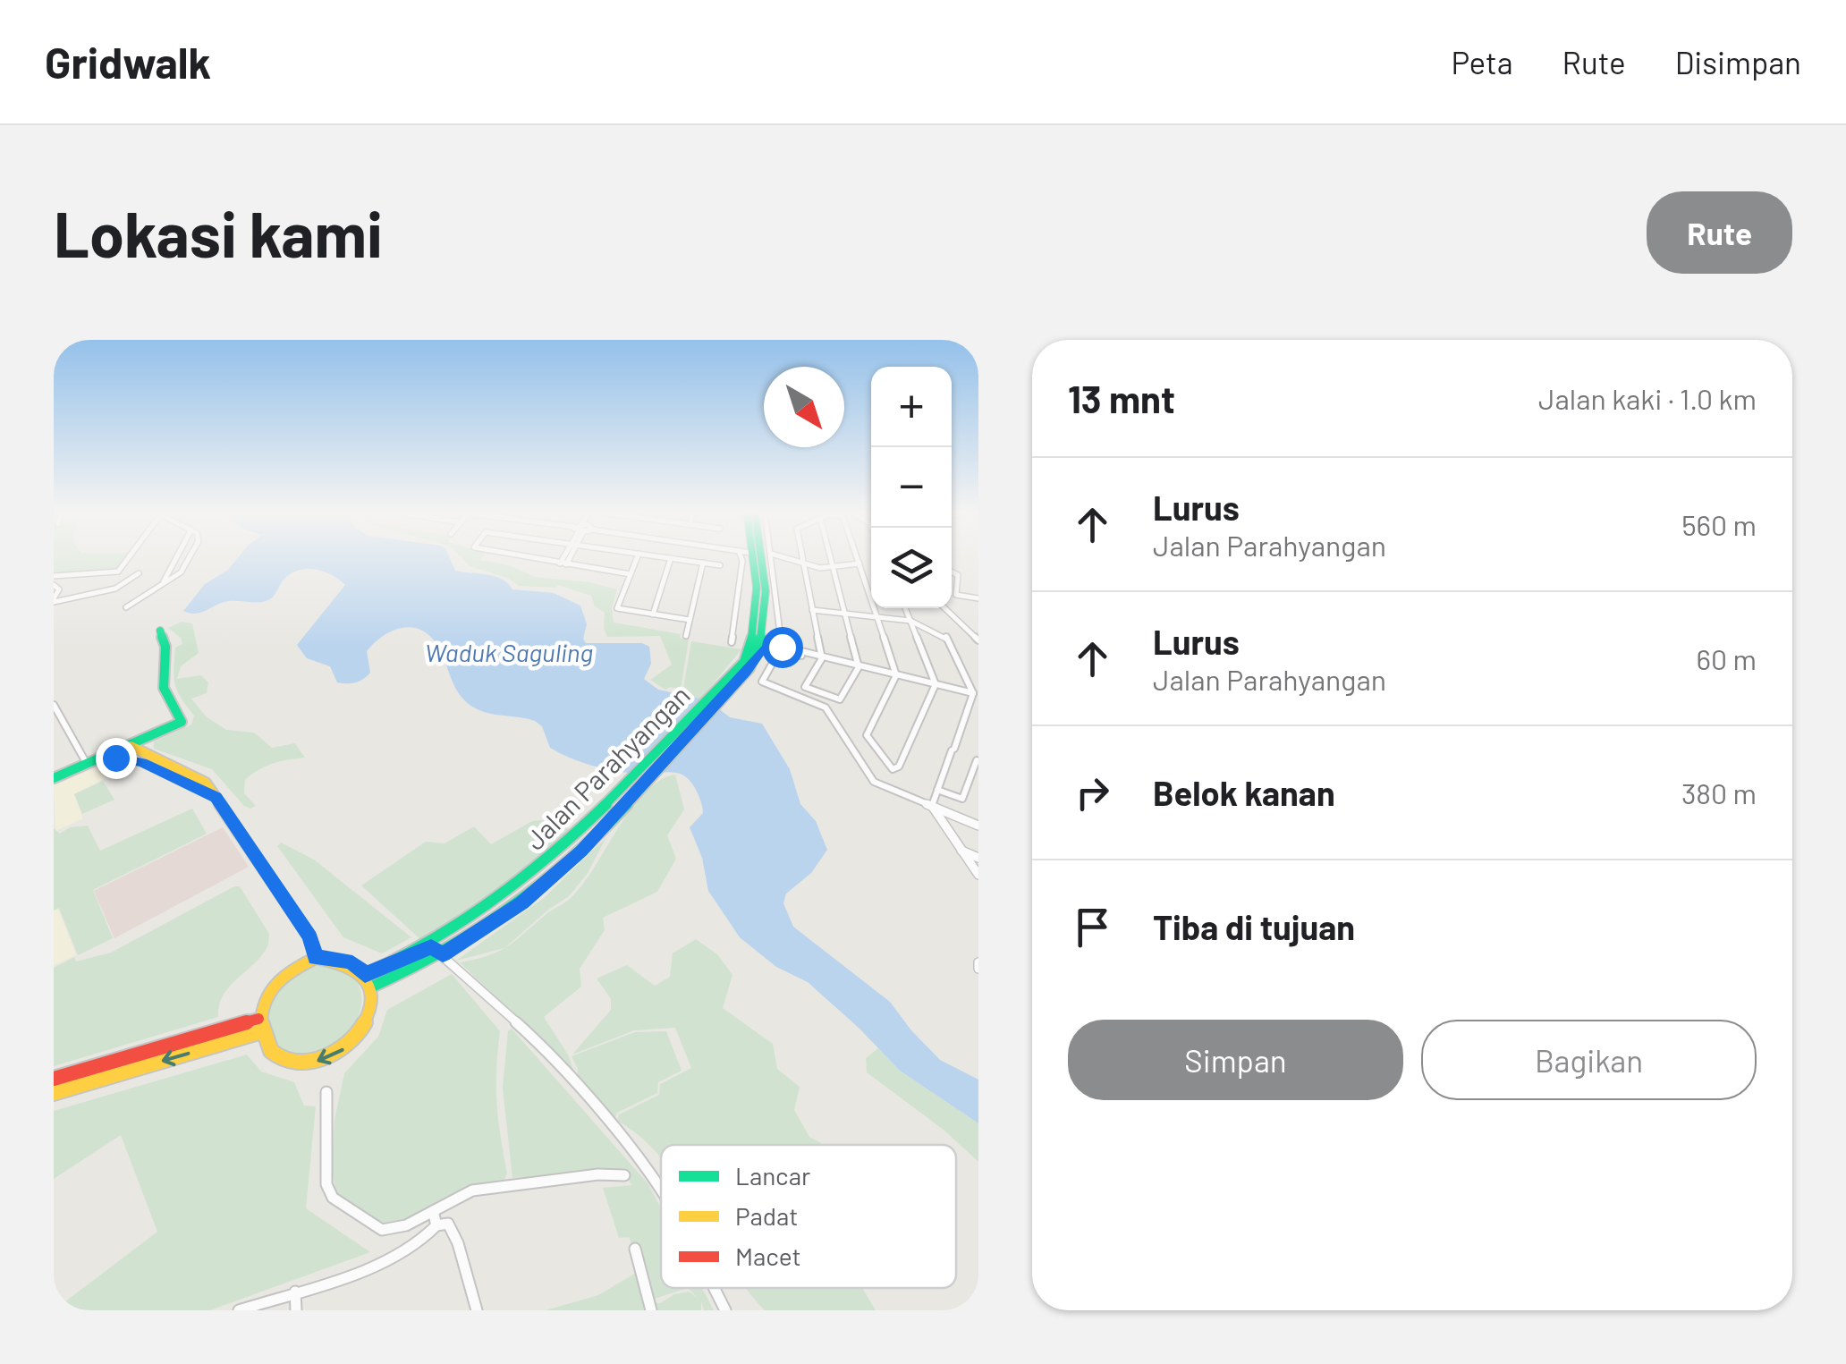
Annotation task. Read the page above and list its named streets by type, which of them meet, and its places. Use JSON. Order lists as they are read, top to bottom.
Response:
{
  "streets": {
    "main road": ["Jalan Parahyangan"]
  },
  "water": ["Waduk Saguling"],
  "legend": ["Lancar", "Padat", "Macet"],
  "north": "bottom right",
  "page": {
    "header": "Gridwalk",
    "nav": ["Peta", "Rute", "Disimpan"],
    "buttons": [
      "Rute",
      ["Simpan", "Bagikan"]
    ],
    "title": "Lokasi kami",
    "heading": ["13 mnt", "Jalan kaki · 1.0 km"],
    "map_buttons": ["+", "−"],
    "list": [
      ["Lurus", "Jalan Parahyangan", "560 m"],
      ["Lurus", "Jalan Parahyangan", "60 m"],
      ["Belok kanan", "380 m"],
      "Tiba di tujuan"
    ]
  }
}
